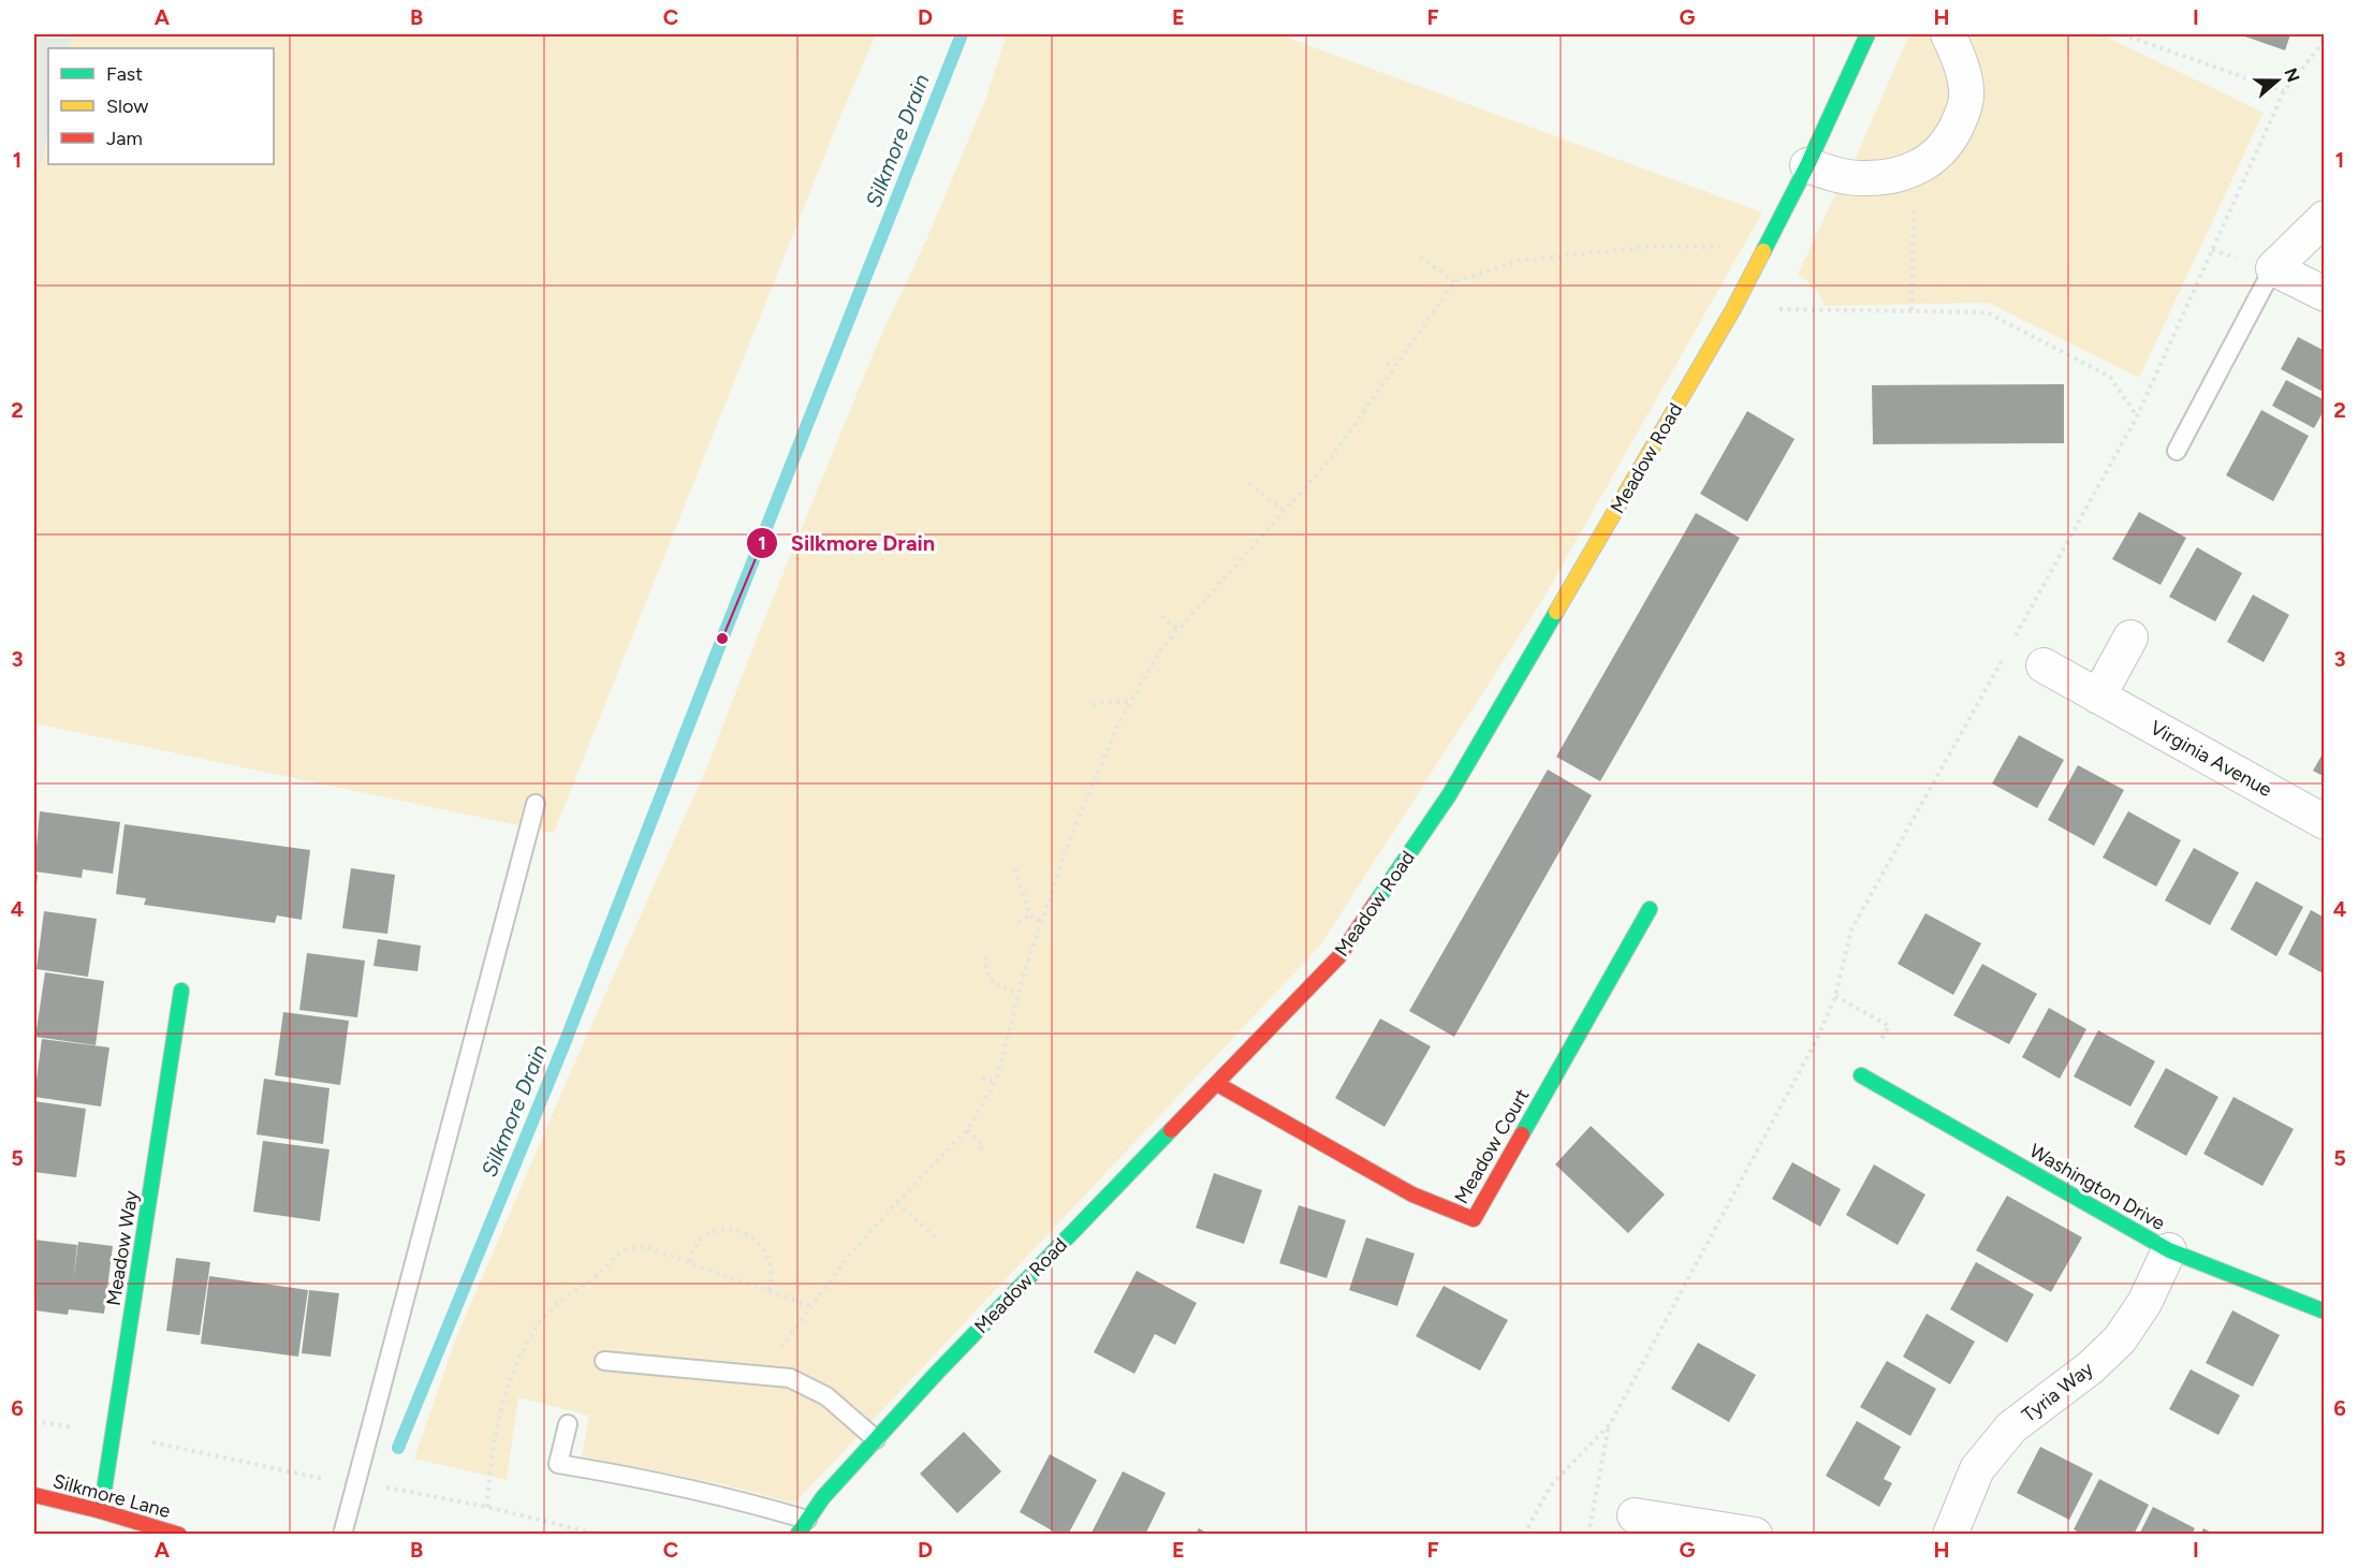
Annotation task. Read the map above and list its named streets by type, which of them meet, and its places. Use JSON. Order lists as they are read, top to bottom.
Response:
{
  "streets": {
    "street": [
      "Meadow Road",
      "Virginia Avenue",
      "Meadow Court",
      "Washington Drive",
      "Meadow Way",
      "Tyria Way",
      "Silkmore Lane"
    ]
  },
  "crossings": [
    ["Meadow Road", "Meadow Court"],
    ["Washington Drive", "Tyria Way"],
    ["Meadow Way", "Silkmore Lane"]
  ],
  "water": ["Silkmore Drain"],
  "places": ["Silkmore Drain"],
  "legend": ["Fast", "Slow", "Jam"],
  "north": "right",
  "grid": {
    "columns": [
      "A",
      "B",
      "C",
      "D",
      "E",
      "F",
      "G",
      "H",
      "I"
    ],
    "rows": [
      "1",
      "2",
      "3",
      "4",
      "5",
      "6"
    ]
  }
}
